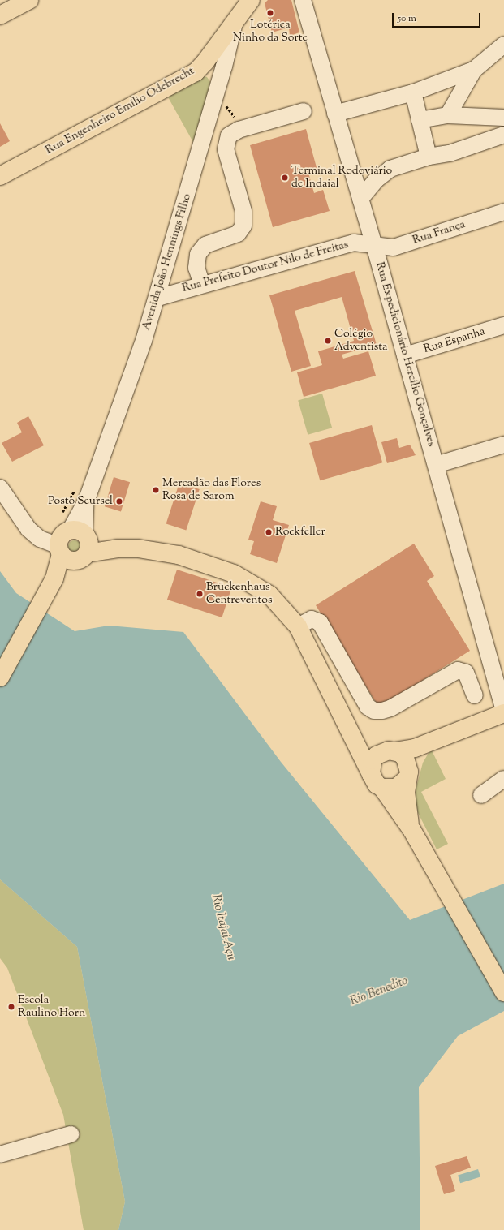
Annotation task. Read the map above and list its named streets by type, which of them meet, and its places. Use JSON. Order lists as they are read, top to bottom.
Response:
{
  "streets": {
    "main road": ["Rua Engenheiro Emílio Odebrecht"],
    "street": [
      "Rua França",
      "Avenida João Hennings Filho",
      "Rua Prefeito Doutor Nilo de Freitas",
      "Rua Espanha",
      "Rua Expedicionário Hercílio Gonçalves"
    ]
  },
  "crossings": [
    ["Rua Engenheiro Emílio Odebrecht", "Avenida João Hennings Filho"],
    ["Rua França", "Rua Prefeito Doutor Nilo de Freitas"],
    ["Rua França", "Rua Expedicionário Hercílio Gonçalves"],
    ["Avenida João Hennings Filho", "Rua Prefeito Doutor Nilo de Freitas"],
    ["Rua Prefeito Doutor Nilo de Freitas", "Rua Expedicionário Hercílio Gonçalves"],
    ["Rua Espanha", "Rua Expedicionário Hercílio Gonçalves"]
  ],
  "water": ["Rio Itajaí-Açu", "Rio Benedito"],
  "places": [
    "Lotérica Ninho da Sorte",
    "Terminal Rodoviário de Indaial",
    "Colégio Adventista",
    "Mercadão das Flores Rosa de Sarom",
    "Posto Scursel",
    "Rockfeller",
    "Brückenhaus Centreventos",
    "Escola Raulino Horn"
  ],
  "scale_bar": "50 m"
}
